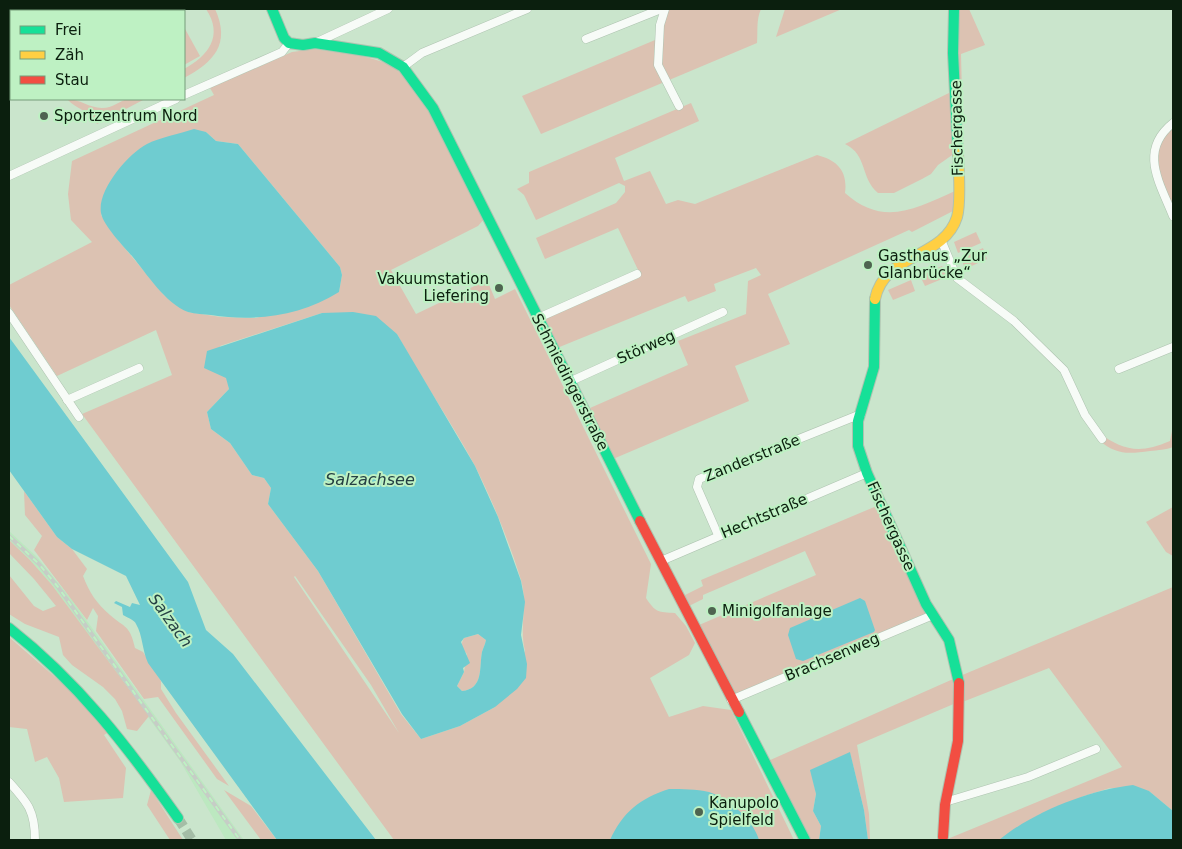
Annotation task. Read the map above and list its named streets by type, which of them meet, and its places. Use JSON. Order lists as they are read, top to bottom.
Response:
{
  "streets": {
    "street": [
      "Fischergasse",
      "Störweg",
      "Schmiedingerstraße",
      "Zanderstraße",
      "Hechtstraße",
      "Brachsenweg"
    ]
  },
  "crossings": [
    ["Fischergasse", "Zanderstraße"],
    ["Fischergasse", "Hechtstraße"],
    ["Fischergasse", "Brachsenweg"],
    ["Störweg", "Schmiedingerstraße"],
    ["Schmiedingerstraße", "Hechtstraße"],
    ["Schmiedingerstraße", "Brachsenweg"],
    ["Zanderstraße", "Hechtstraße"]
  ],
  "water": ["Salzachsee", "Salzach"],
  "places": [
    "Sportzentrum Nord",
    "Gasthaus „Zur Glanbrücke“",
    "Vakuumstation Liefering",
    "Minigolfanlage",
    "Kanupolo Spielfeld"
  ],
  "legend": ["Frei", "Zäh", "Stau"]
}
